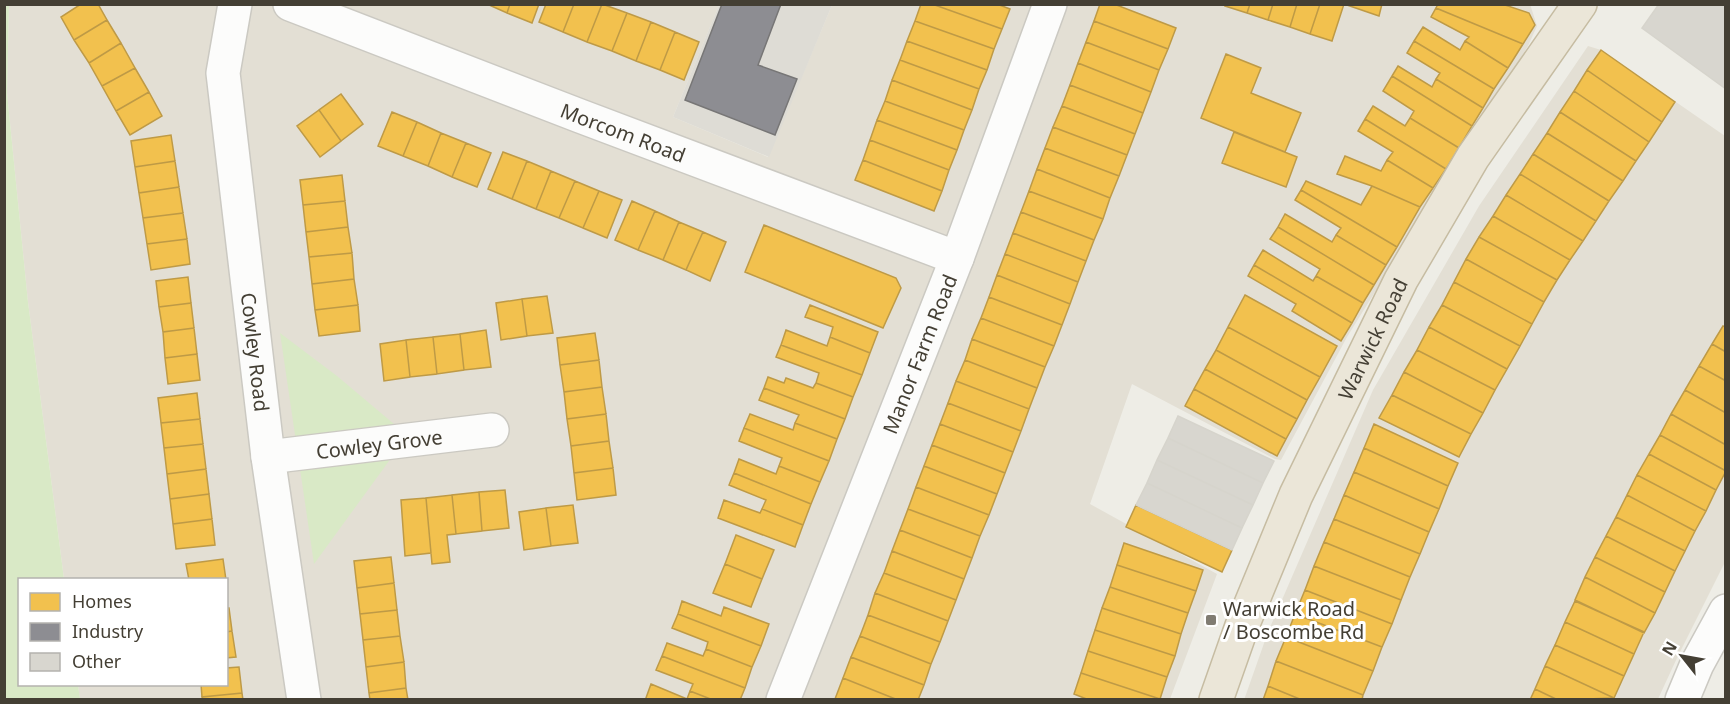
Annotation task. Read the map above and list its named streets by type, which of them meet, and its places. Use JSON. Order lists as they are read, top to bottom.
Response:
{
  "streets": {
    "highway": ["Warwick Road"],
    "street": [
      "Morcom Road",
      "Cowley Road",
      "Manor Farm Road",
      "Cowley Grove"
    ]
  },
  "crossings": [
    ["Morcom Road", "Manor Farm Road"],
    ["Cowley Road", "Cowley Grove"]
  ],
  "places": {
    "transit": ["Warwick Road / Boscombe Rd"]
  },
  "legend": ["Homes", "Industry", "Other"],
  "north": "top left"
}
